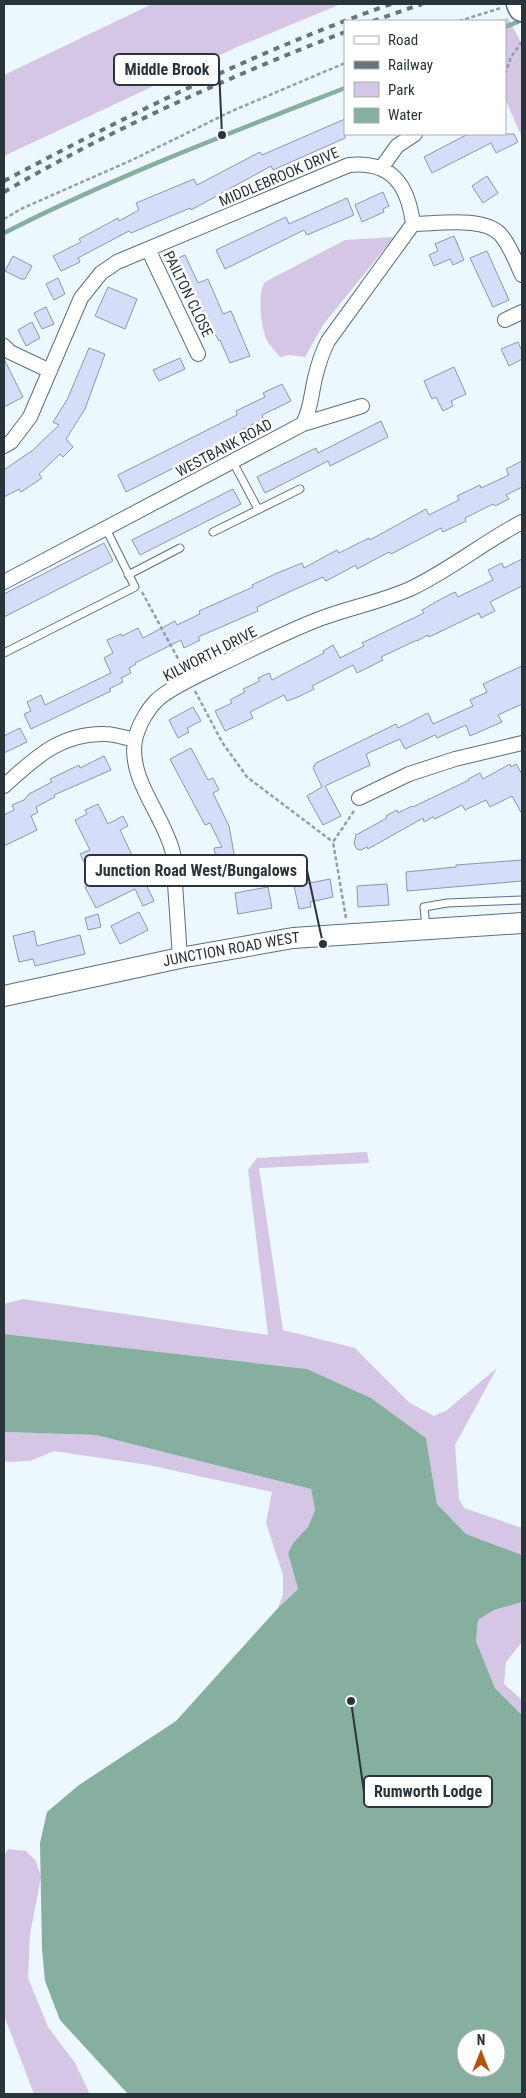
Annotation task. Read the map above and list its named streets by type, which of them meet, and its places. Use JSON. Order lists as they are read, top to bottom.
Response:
{
  "streets": {
    "street": [
      "MIDDLEBROOK DRIVE",
      "PAILTON CLOSE",
      "WESTBANK ROAD",
      "KILWORTH DRIVE",
      "JUNCTION ROAD WEST"
    ]
  },
  "crossings": [
    ["MIDDLEBROOK DRIVE", "PAILTON CLOSE"],
    ["KILWORTH DRIVE", "JUNCTION ROAD WEST"]
  ],
  "places": ["Middle Brook", "Junction Road West/Bungalows", "Rumworth Lodge"],
  "legend": [
    "Road",
    "Railway",
    "Park",
    "Water"
  ],
  "north": "top"
}
